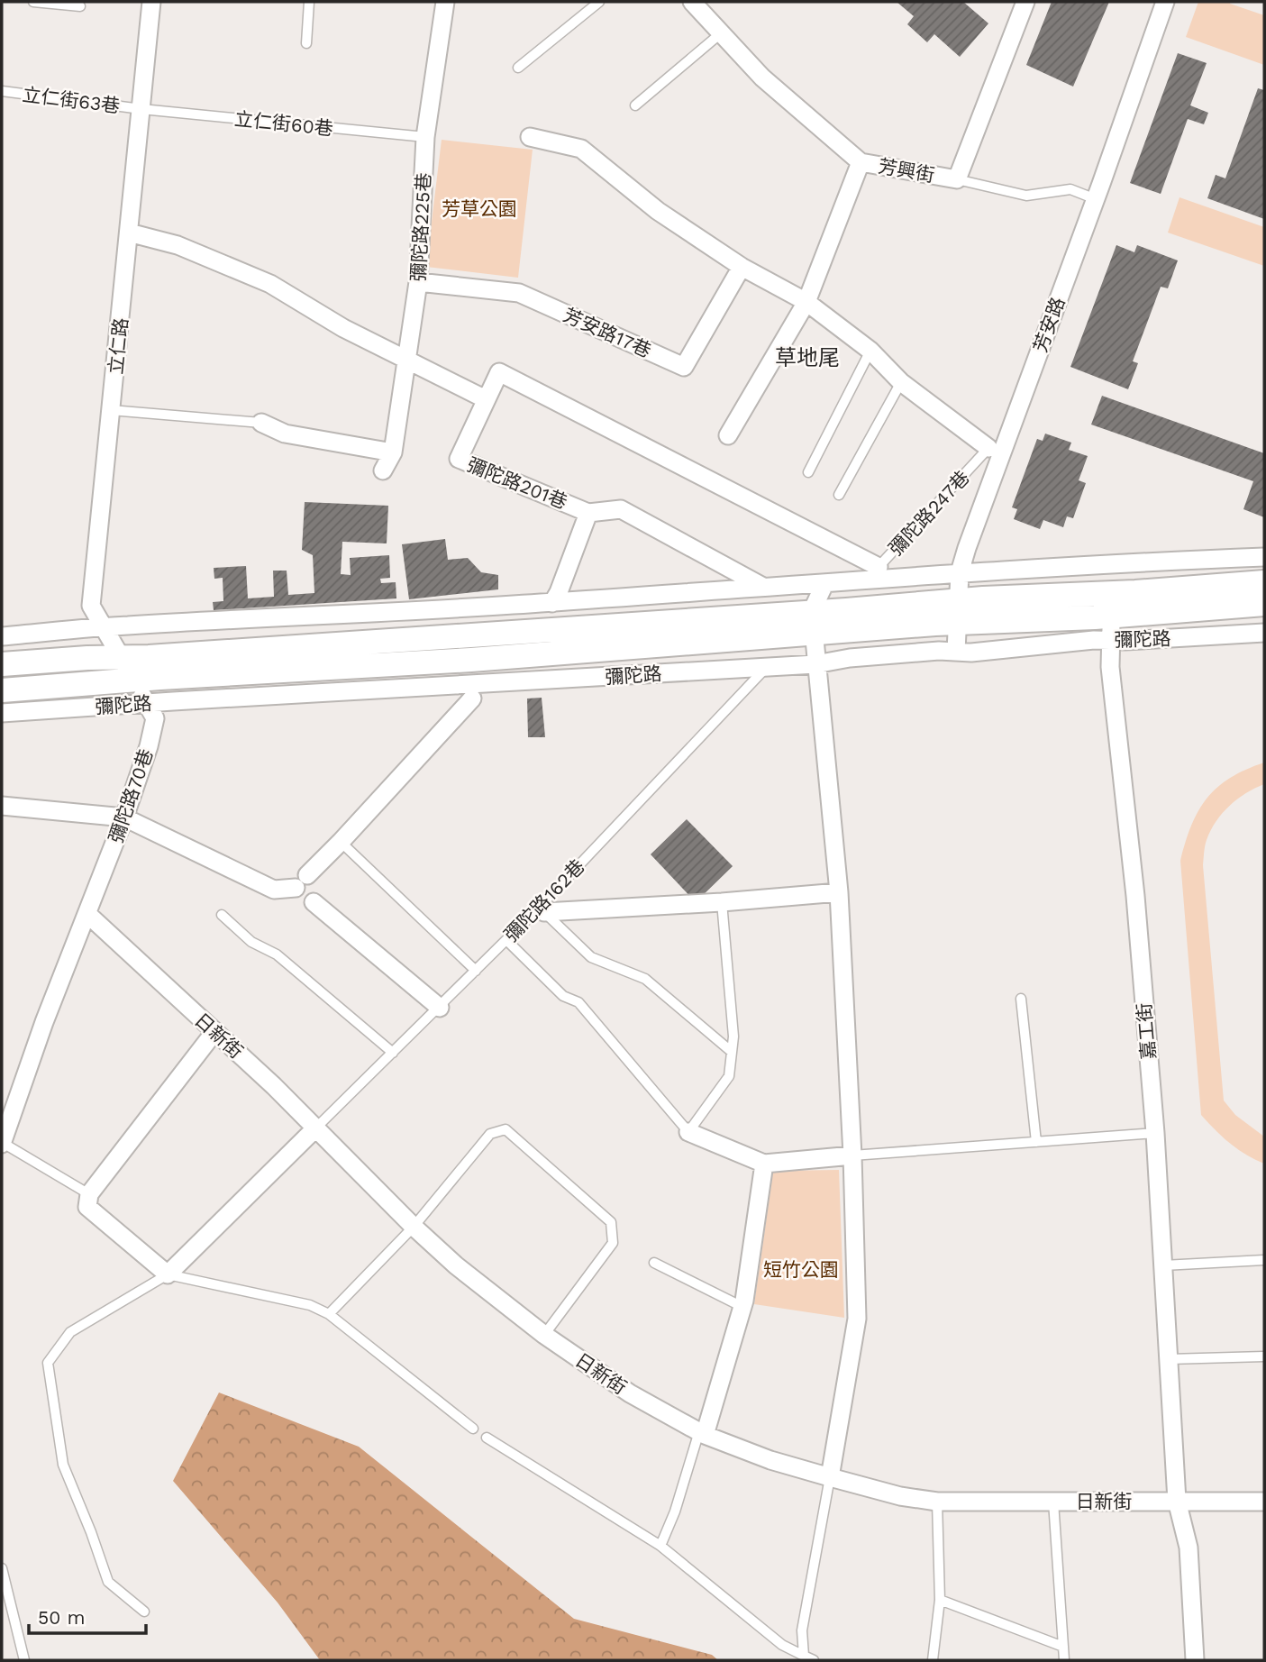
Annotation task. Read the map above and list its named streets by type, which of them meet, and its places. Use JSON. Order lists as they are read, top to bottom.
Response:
{
  "streets": {
    "street": [
      "芳興街",
      "彌陀路225巷",
      "芳安路",
      "芳安路17巷",
      "立仁路",
      "彌陀路201巷",
      "彌陀路",
      "彌陀路70巷",
      "嘉工街",
      "日新街"
    ],
    "lane": [
      "立仁街63巷",
      "立仁街60巷",
      "彌陀路247巷",
      "彌陀路162巷"
    ]
  },
  "crossings": [
    ["立仁街63巷", "立仁街60巷"],
    ["立仁街63巷", "立仁路"],
    ["立仁街60巷", "彌陀路225巷"],
    ["立仁街60巷", "立仁路"],
    ["彌陀路225巷", "芳安路17巷"],
    ["芳安路", "彌陀路247巷"],
    ["芳安路", "彌陀路"],
    ["立仁路", "彌陀路"],
    ["立仁路", "彌陀路70巷"],
    ["彌陀路201巷", "彌陀路"],
    ["彌陀路247巷", "彌陀路"],
    ["彌陀路", "彌陀路70巷"],
    ["彌陀路", "彌陀路162巷"],
    ["彌陀路", "嘉工街"],
    ["彌陀路70巷", "日新街"],
    ["彌陀路162巷", "日新街"],
    ["嘉工街", "日新街"]
  ],
  "districts": ["草地尾"],
  "parks": ["芳草公園", "短竹公園"],
  "scale_bar": "50 m"
}
